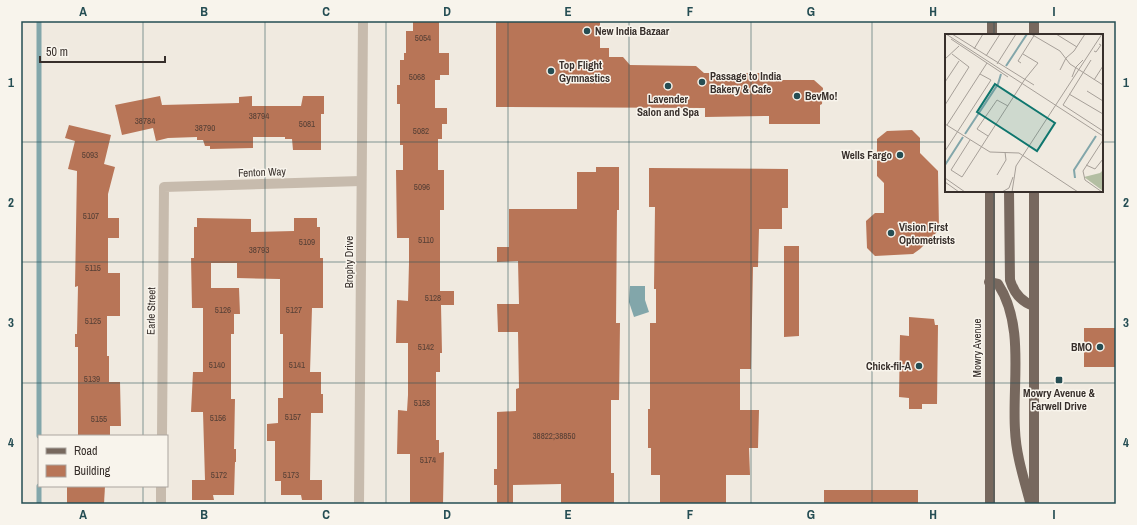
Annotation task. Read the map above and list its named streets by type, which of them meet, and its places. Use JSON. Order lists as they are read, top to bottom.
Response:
{
  "streets": {
    "main road": ["Mowry Avenue"],
    "street": ["Fenton Way", "Brophy Drive", "Earle Street"]
  },
  "crossings": [
    ["Fenton Way", "Brophy Drive"],
    ["Fenton Way", "Earle Street"]
  ],
  "places": {
    "other": [
      "New India Bazaar",
      "Top Flight Gymnastics",
      "Passage to India Bakery & Cafe",
      "Lavender Salon and Spa",
      "BevMo!",
      "Wells Fargo",
      "Vision First Optometrists",
      "BMO",
      "Chick-fil-A"
    ],
    "transit": ["Mowry Avenue & Farwell Drive"]
  },
  "house_numbers": [
    "5054",
    "5068",
    "38794",
    "38784",
    "5081",
    "38790",
    "5082",
    "5093",
    "5096",
    "5107",
    "5110",
    "5109",
    "38793",
    "5115",
    "5128",
    "5126",
    "5127",
    "5125",
    "5142",
    "5140",
    "5141",
    "5139",
    "5158",
    "5157",
    "5156",
    "5155",
    "38822;38850",
    "5174",
    "5172",
    "5173"
  ],
  "legend": ["Road", "Building"],
  "scale_bar": "50 m",
  "grid": {
    "columns": [
      "A",
      "B",
      "C",
      "D",
      "E",
      "F",
      "G",
      "H",
      "I"
    ],
    "rows": [
      "1",
      "2",
      "3",
      "4"
    ]
  }
}
